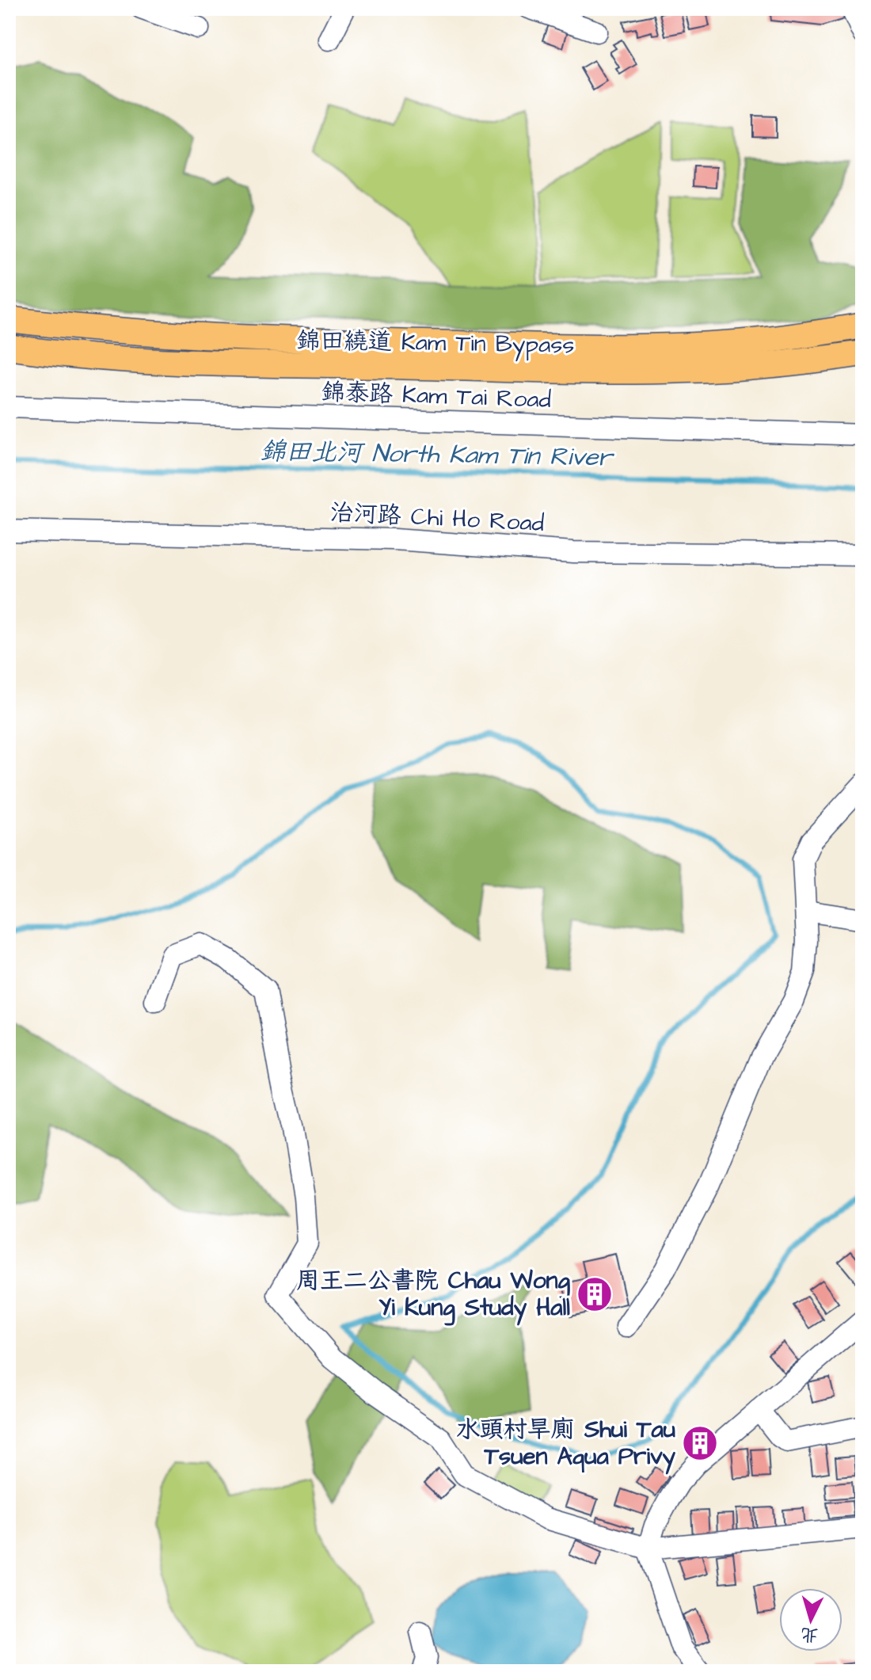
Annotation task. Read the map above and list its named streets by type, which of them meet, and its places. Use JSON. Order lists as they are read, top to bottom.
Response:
{
  "streets": {
    "main road": ["錦田繞道 Kam Tin Bypass"],
    "street": ["錦泰路 Kam Tai Road", "治河路 Chi Ho Road"]
  },
  "water": ["錦田北河 North Kam Tin River"],
  "places": {
    "building": ["周王二公書院 Chau Wong Yi Kung Study Hall", "水頭村旱廁 Shui Tau Tsuen Aqua Privy"]
  },
  "north": "bottom"
}
